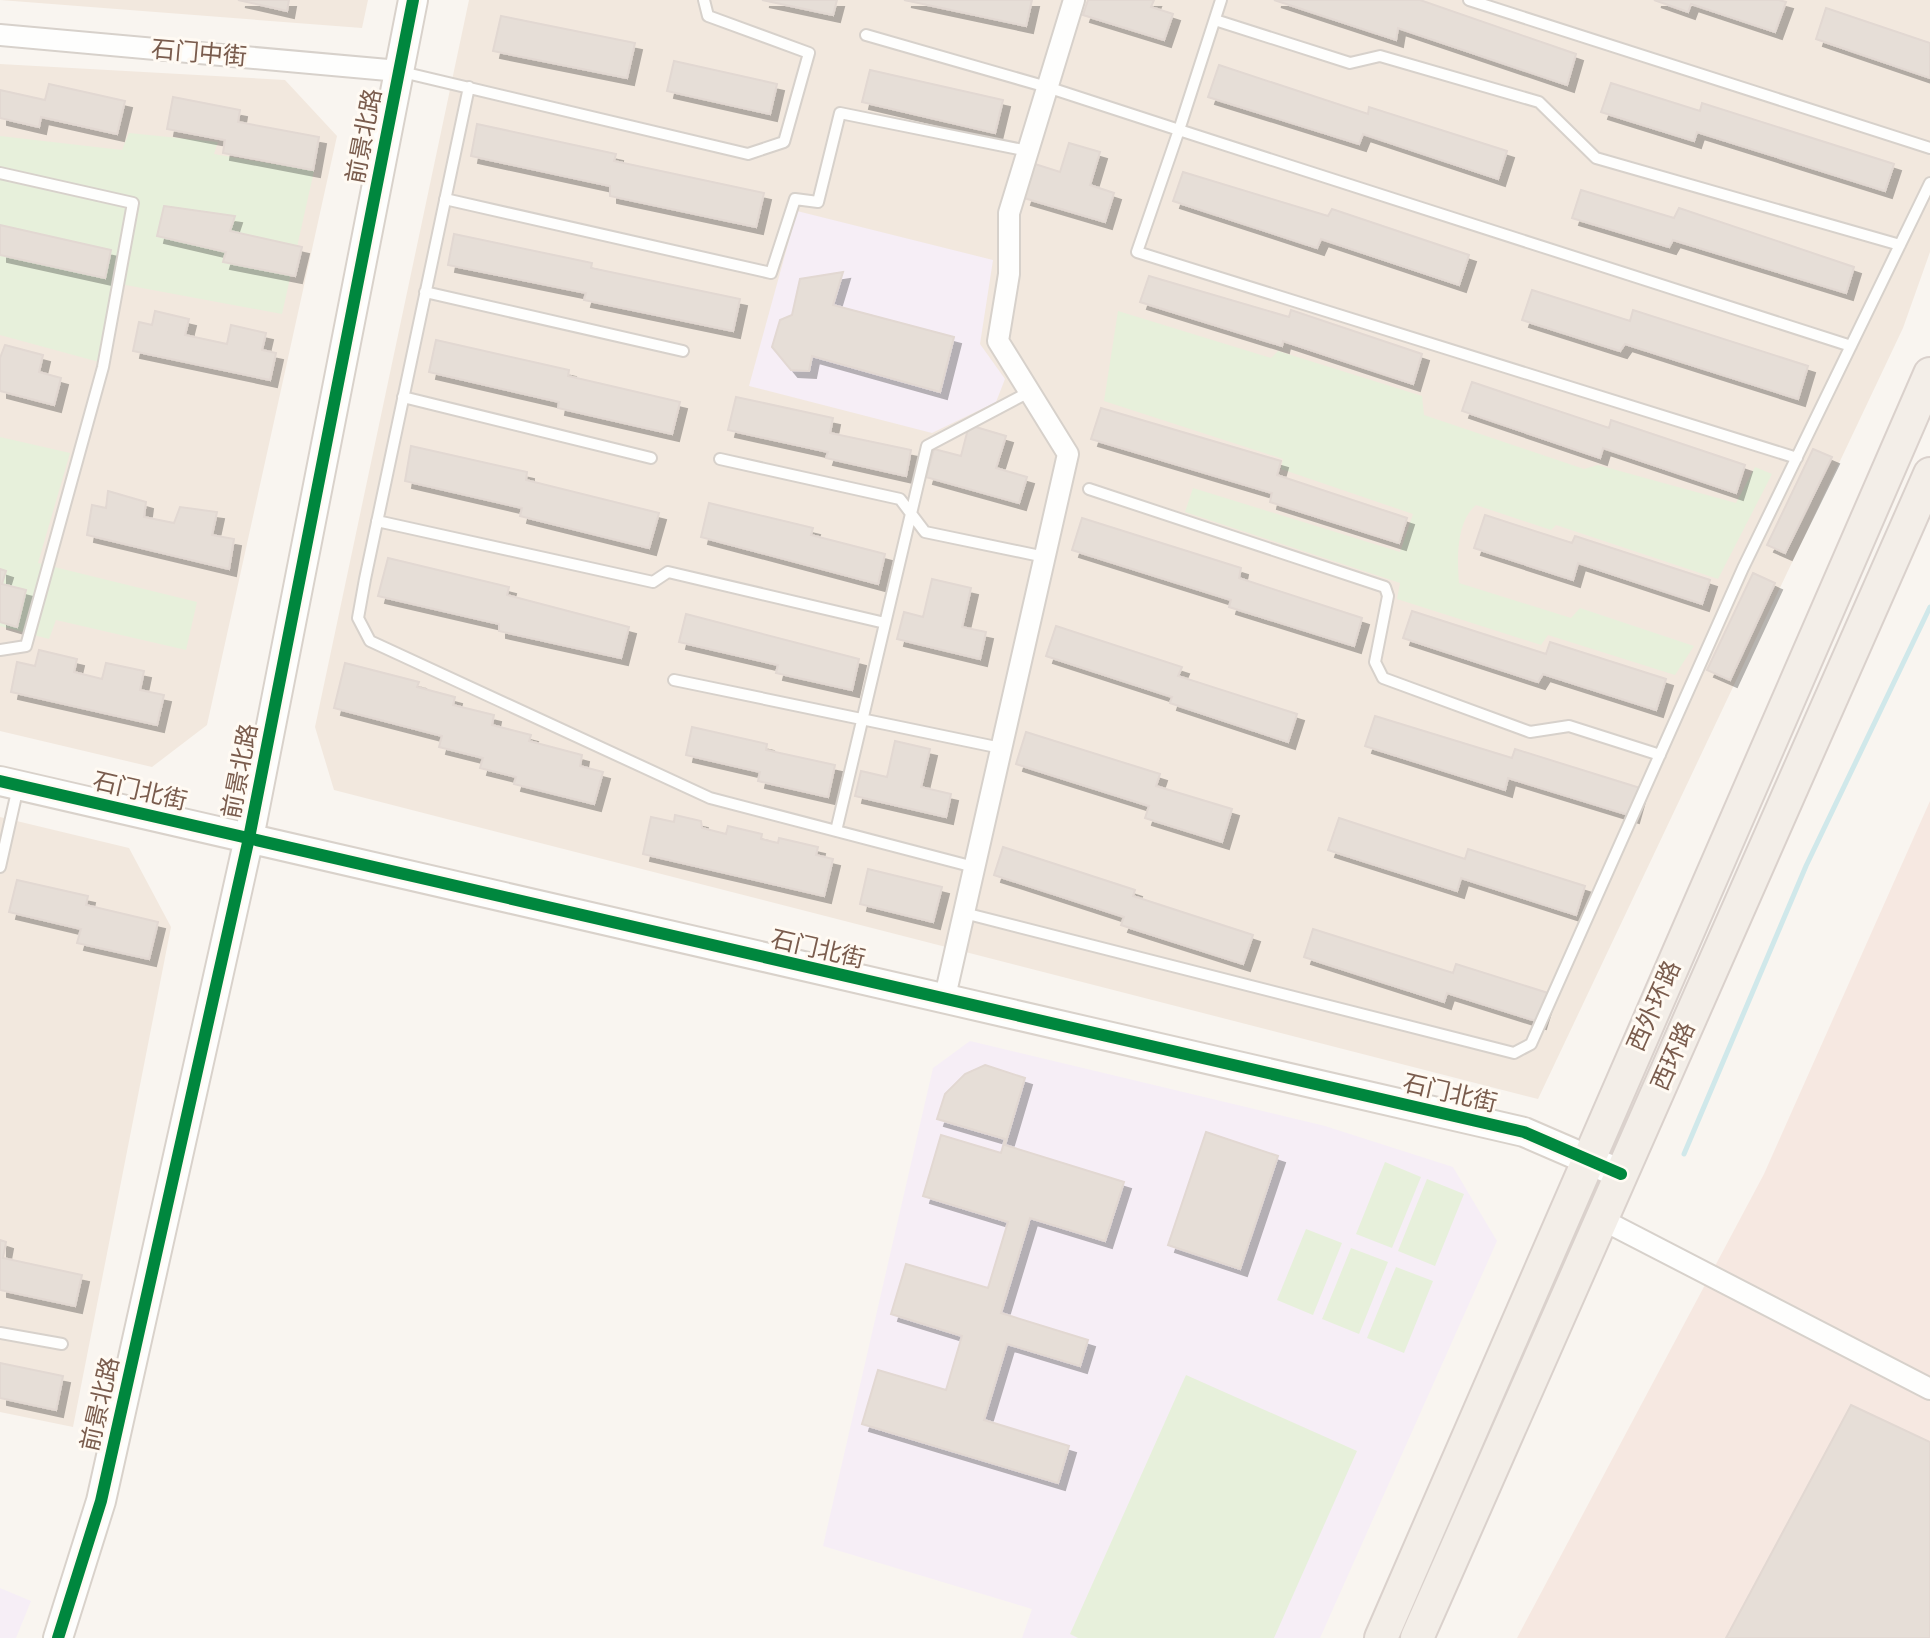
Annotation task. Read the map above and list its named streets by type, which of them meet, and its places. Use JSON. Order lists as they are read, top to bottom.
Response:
{
  "streets": {
    "main road": ["西外环路", "西环路"],
    "street": ["石门中街", "前景北路", "石门北街"]
  },
  "crossings": [
    ["石门中街", "前景北路"],
    ["前景北路", "石门北街"],
    ["石门北街", "西外环路"],
    ["石门北街", "西环路"]
  ]
}
